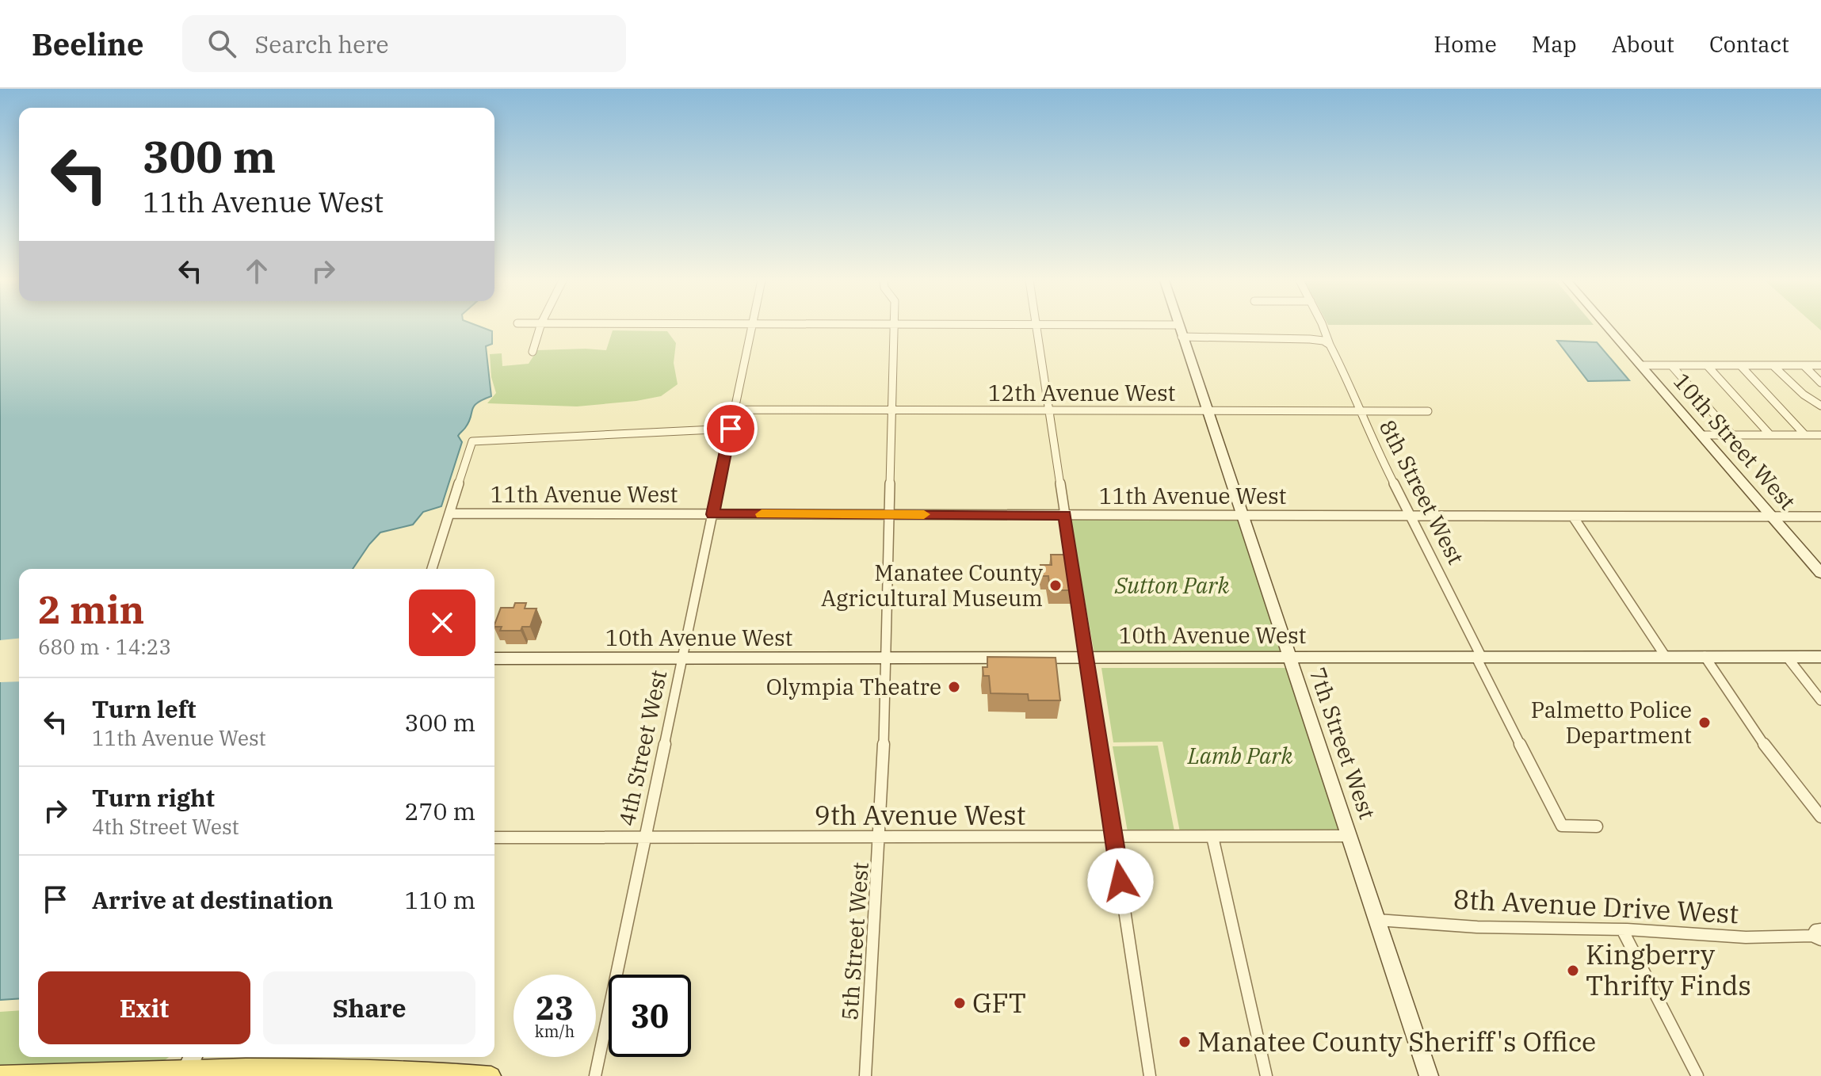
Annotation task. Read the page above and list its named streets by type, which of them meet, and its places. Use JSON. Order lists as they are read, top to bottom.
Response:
{
  "streets": {
    "street": [
      "12th Avenue West",
      "10th Street West",
      "8th Street West",
      "11th Avenue West",
      "10th Avenue West",
      "7th Street West",
      "4th Street West",
      "9th Avenue West",
      "8th Avenue Drive West",
      "5th Street West"
    ]
  },
  "crossings": [
    ["12th Avenue West", "8th Street West"],
    ["12th Avenue West", "7th Street West"],
    ["12th Avenue West", "4th Street West"],
    ["12th Avenue West", "5th Street West"],
    ["10th Street West", "11th Avenue West"],
    ["8th Street West", "11th Avenue West"],
    ["8th Street West", "10th Avenue West"],
    ["11th Avenue West", "7th Street West"],
    ["11th Avenue West", "4th Street West"],
    ["11th Avenue West", "5th Street West"],
    ["10th Avenue West", "7th Street West"],
    ["10th Avenue West", "4th Street West"],
    ["10th Avenue West", "5th Street West"],
    ["7th Street West", "9th Avenue West"],
    ["7th Street West", "8th Avenue Drive West"],
    ["4th Street West", "9th Avenue West"],
    ["9th Avenue West", "5th Street West"]
  ],
  "parks": ["Sutton Park", "Lamb Park"],
  "places": [
    "Manatee County Agricultural Museum",
    "Olympia Theatre",
    "Palmetto Police Department",
    "Kingberry Thrifty Finds",
    "GFT",
    "Manatee County Sheriff's Office"
  ],
  "page": {
    "header": "Beeline",
    "search": "Search here",
    "nav": [
      "Home",
      "Map",
      "About",
      "Contact"
    ],
    "turn": ["300 m", "11th Avenue West"],
    "heading": ["2 min", "680 m · 14:23"],
    "list": [
      {
        "name": "Turn left",
        "note": "11th Avenue West",
        "value": "300 m"
      },
      {
        "name": "Turn right",
        "note": "4th Street West",
        "value": "270 m"
      },
      {
        "name": "Arrive at destination",
        "value": "110 m"
      }
    ],
    "buttons": ["Exit", "Share"],
    "speed": "23 km/h",
    "limit": "30"
  }
}
